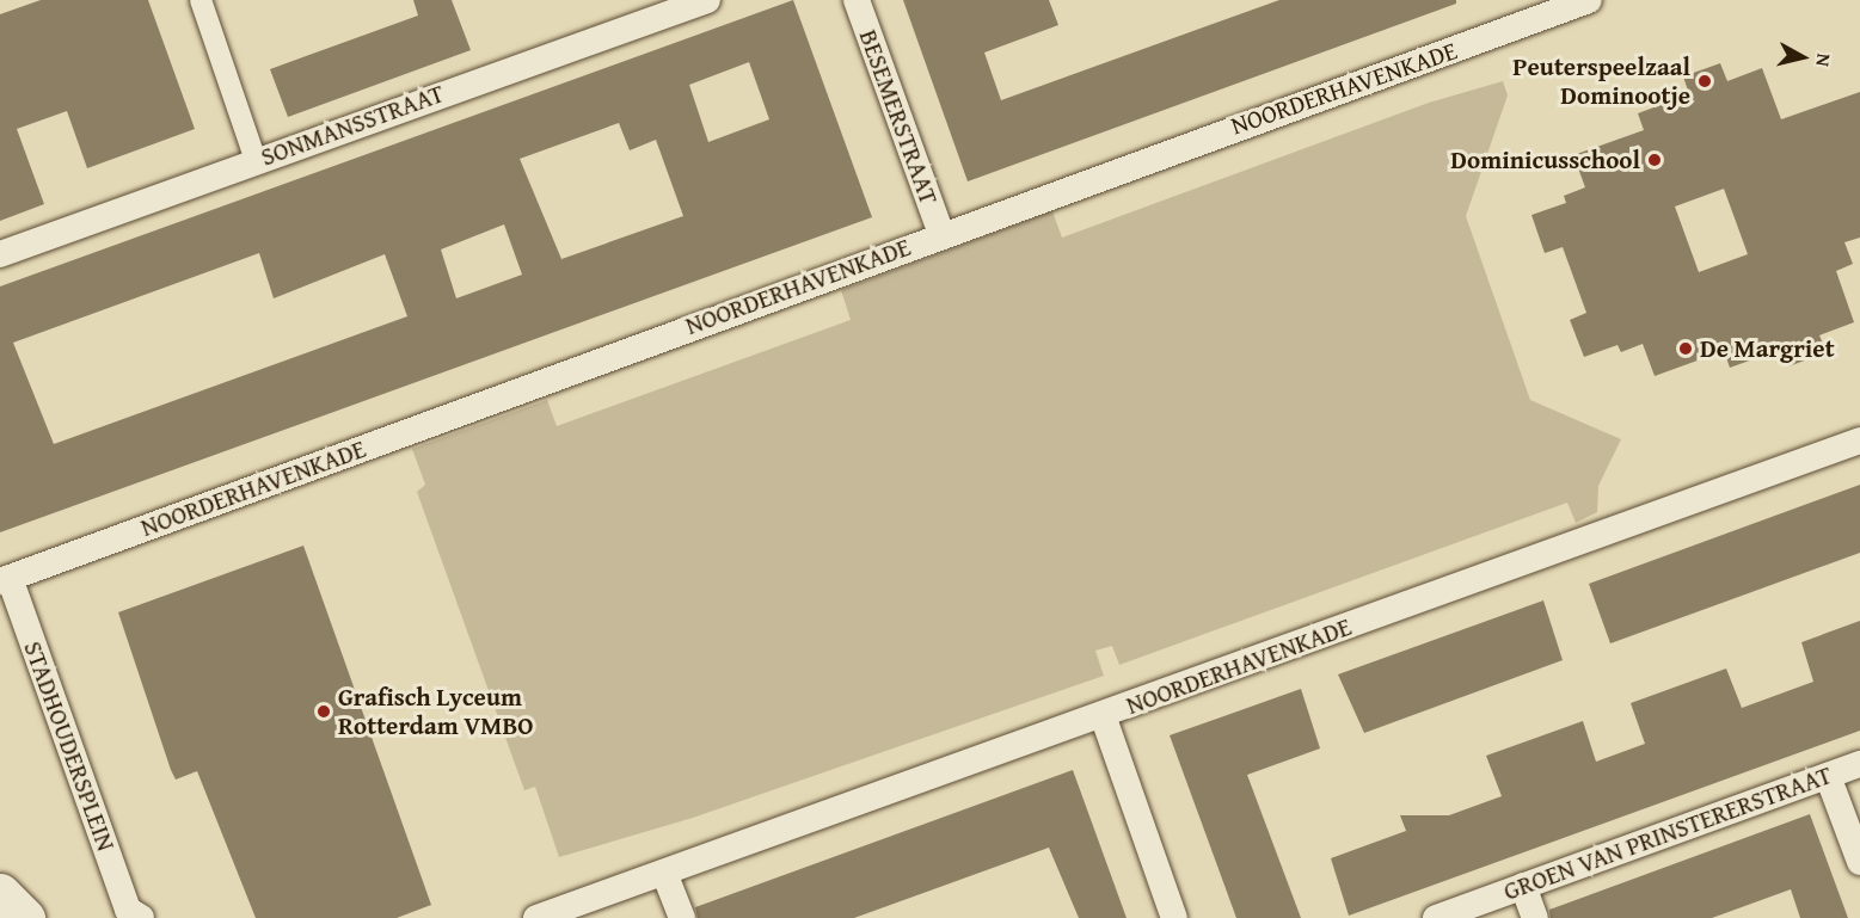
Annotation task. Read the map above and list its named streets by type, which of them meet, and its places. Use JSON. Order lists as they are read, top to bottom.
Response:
{
  "streets": {
    "street": [
      "NOORDERHAVENKADE",
      "BESEMERSTRAAT",
      "SONMANSSTRAAT",
      "STADHOUDERSPLEIN",
      "GROEN VAN PRINSTERERSTRAAT"
    ]
  },
  "crossings": [
    ["NOORDERHAVENKADE", "BESEMERSTRAAT"],
    ["NOORDERHAVENKADE", "STADHOUDERSPLEIN"]
  ],
  "places": [
    "Peuterspeelzaal Dominootje",
    "Dominicusschool",
    "De Margriet",
    "Grafisch Lyceum Rotterdam VMBO"
  ],
  "north": "right"
}
